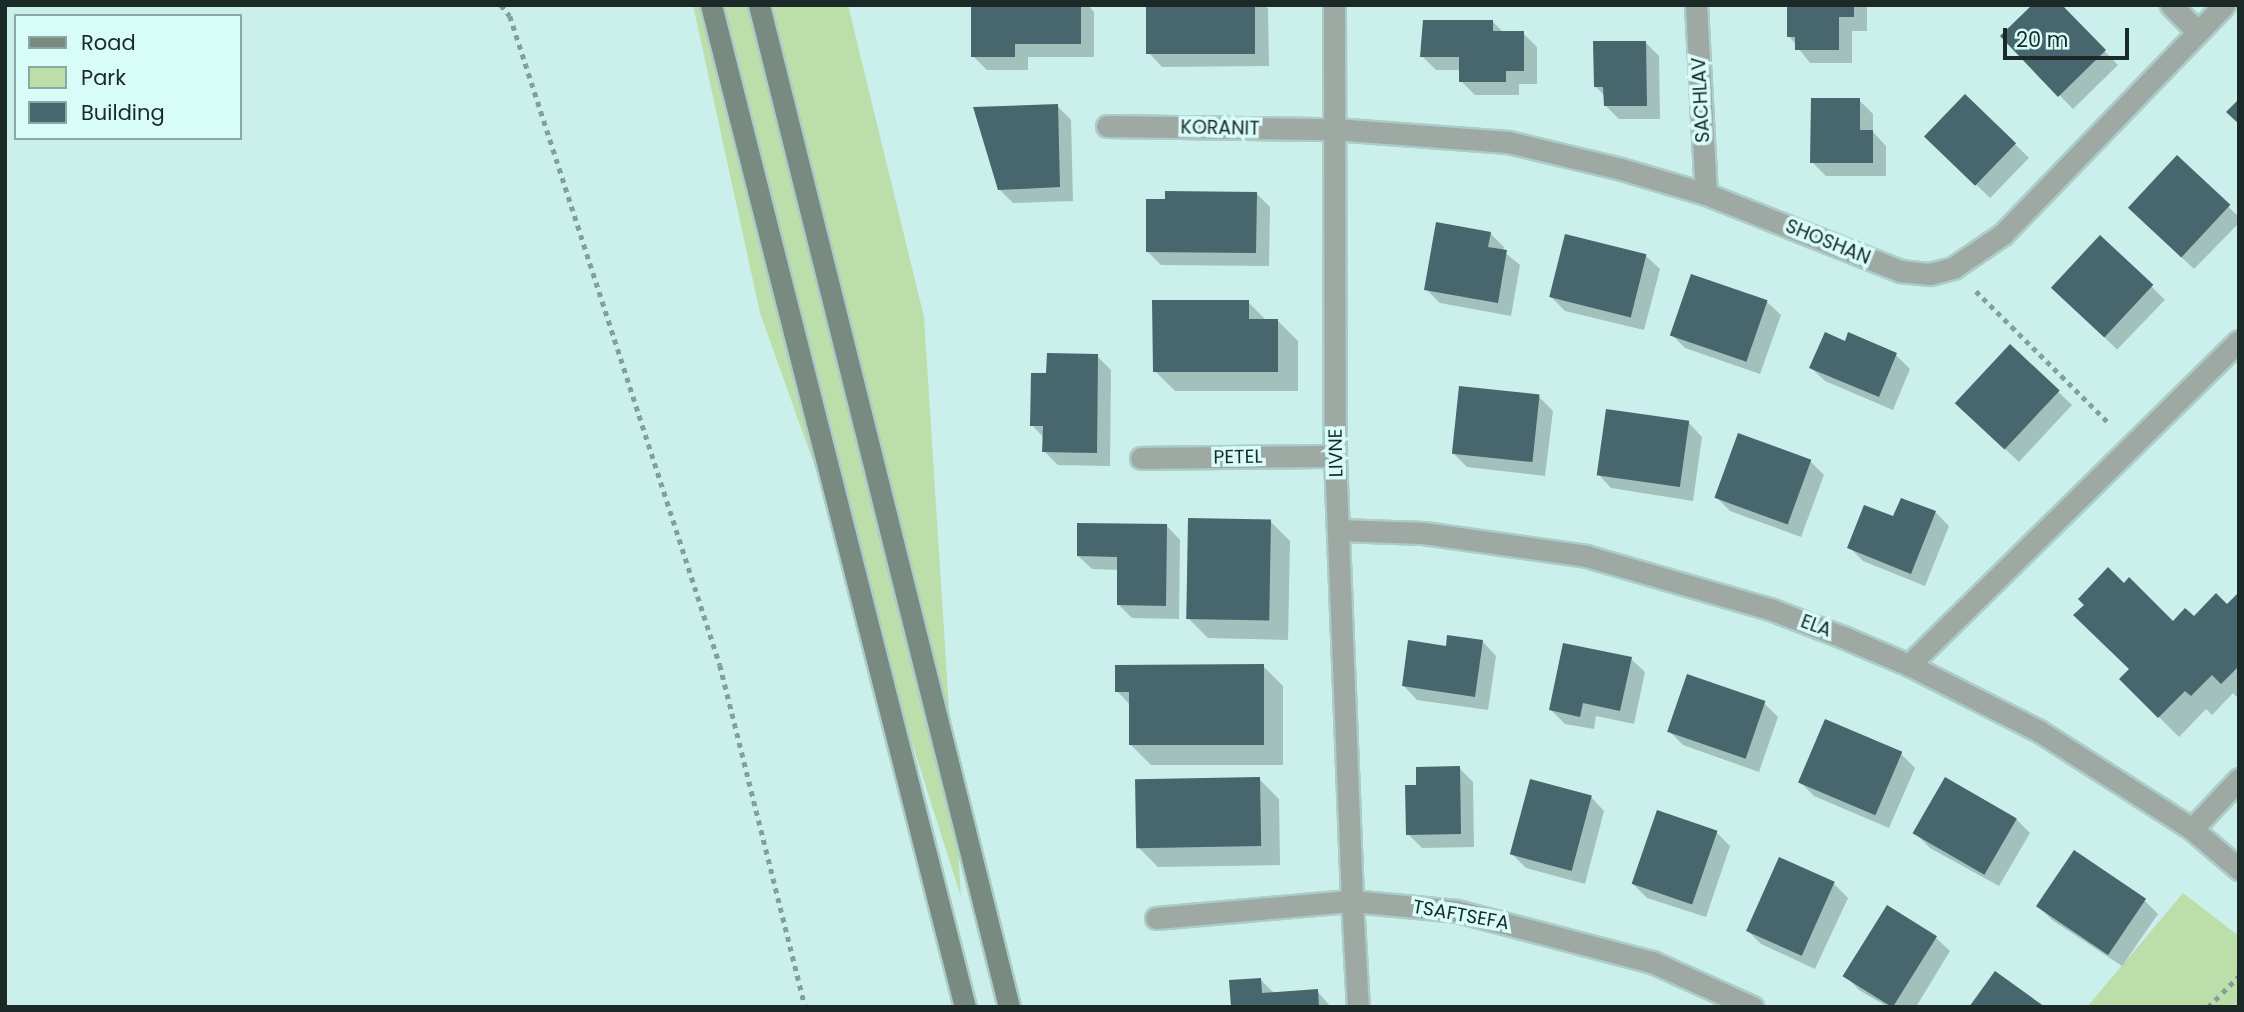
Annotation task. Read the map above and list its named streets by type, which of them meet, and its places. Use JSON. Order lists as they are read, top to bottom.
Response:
{
  "streets": {
    "street": [
      "SACHLAV",
      "KORANIT",
      "SHOSHAN",
      "LIVNE",
      "PETEL",
      "ELA",
      "TSAFTSEFA"
    ]
  },
  "crossings": [
    ["SACHLAV", "SHOSHAN"],
    ["KORANIT", "SHOSHAN"],
    ["KORANIT", "LIVNE"],
    ["SHOSHAN", "LIVNE"],
    ["LIVNE", "PETEL"],
    ["LIVNE", "ELA"],
    ["LIVNE", "TSAFTSEFA"]
  ],
  "legend": ["Road", "Park", "Building"],
  "scale_bar": "20 m"
}
